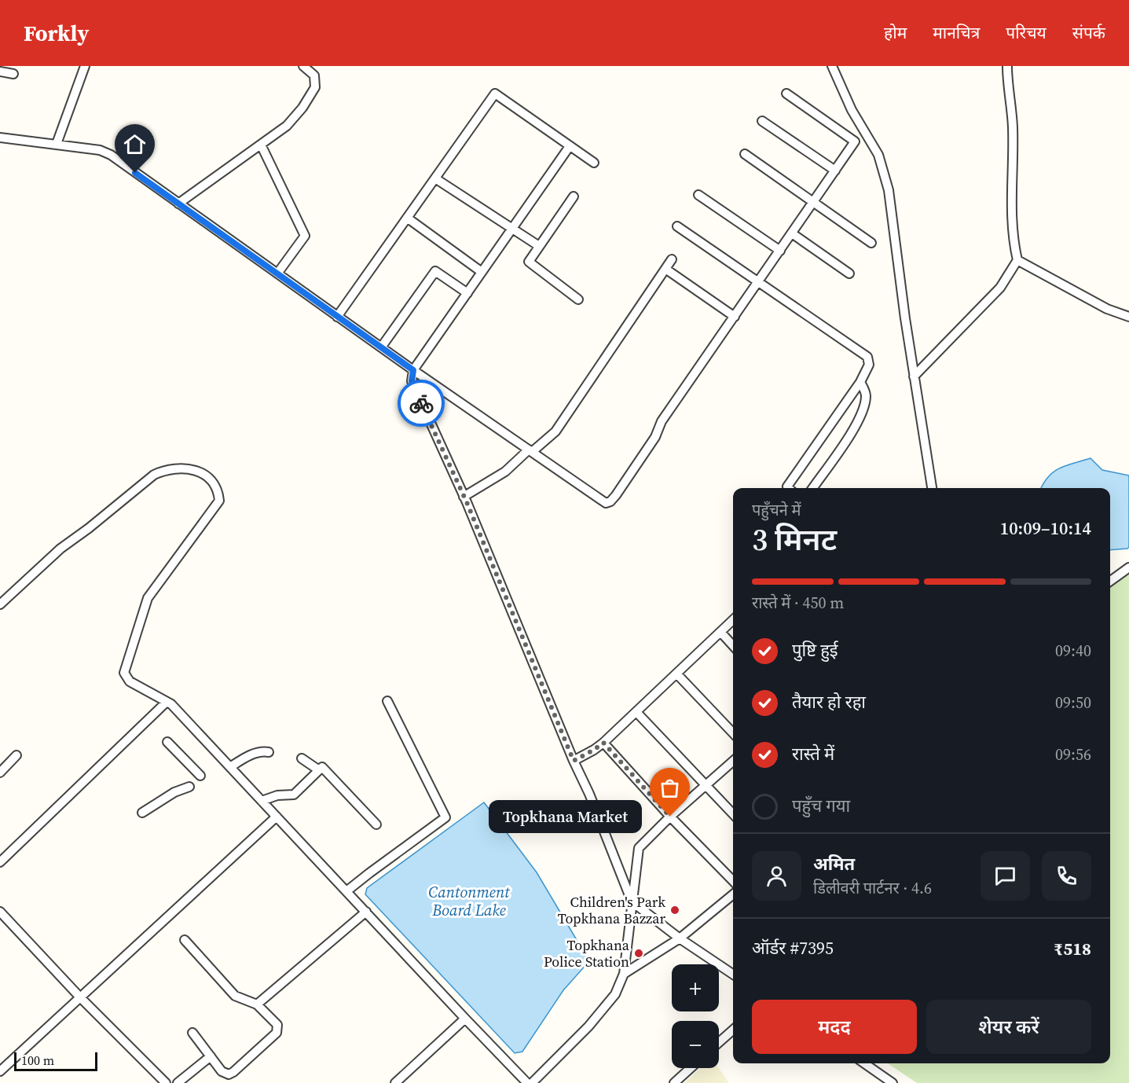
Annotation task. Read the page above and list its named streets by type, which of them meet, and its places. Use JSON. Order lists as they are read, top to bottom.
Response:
{
  "water": ["Cantonment Board Lake"],
  "places": ["Topkhana Market", "Children's Park Topkhana Bazzar", "Topkhana Police Station"],
  "scale_bar": "100 m",
  "page": {
    "header": "Forkly",
    "nav": [
      "होम",
      "मानचित्र",
      "परिचय",
      "संपर्क"
    ],
    "heading": ["3 मिनट", "पहुँचने में", "10:09–10:14"],
    "panel": [
      "अमित",
      "डिलीवरी पार्टनर · 4.6",
      "ऑर्डर #7395",
      "₹518"
    ],
    "bar": "रास्ते में · 450 m",
    "list": [
      ["पुष्टि हुई", "09:40"],
      ["तैयार हो रहा", "09:50"],
      ["रास्ते में", "09:56"],
      "पहुँच गया"
    ],
    "bubble": "Topkhana Market",
    "map_buttons": ["+", "−"],
    "buttons": ["मदद", "शेयर करें"],
    "scale": "100 m"
  }
}
